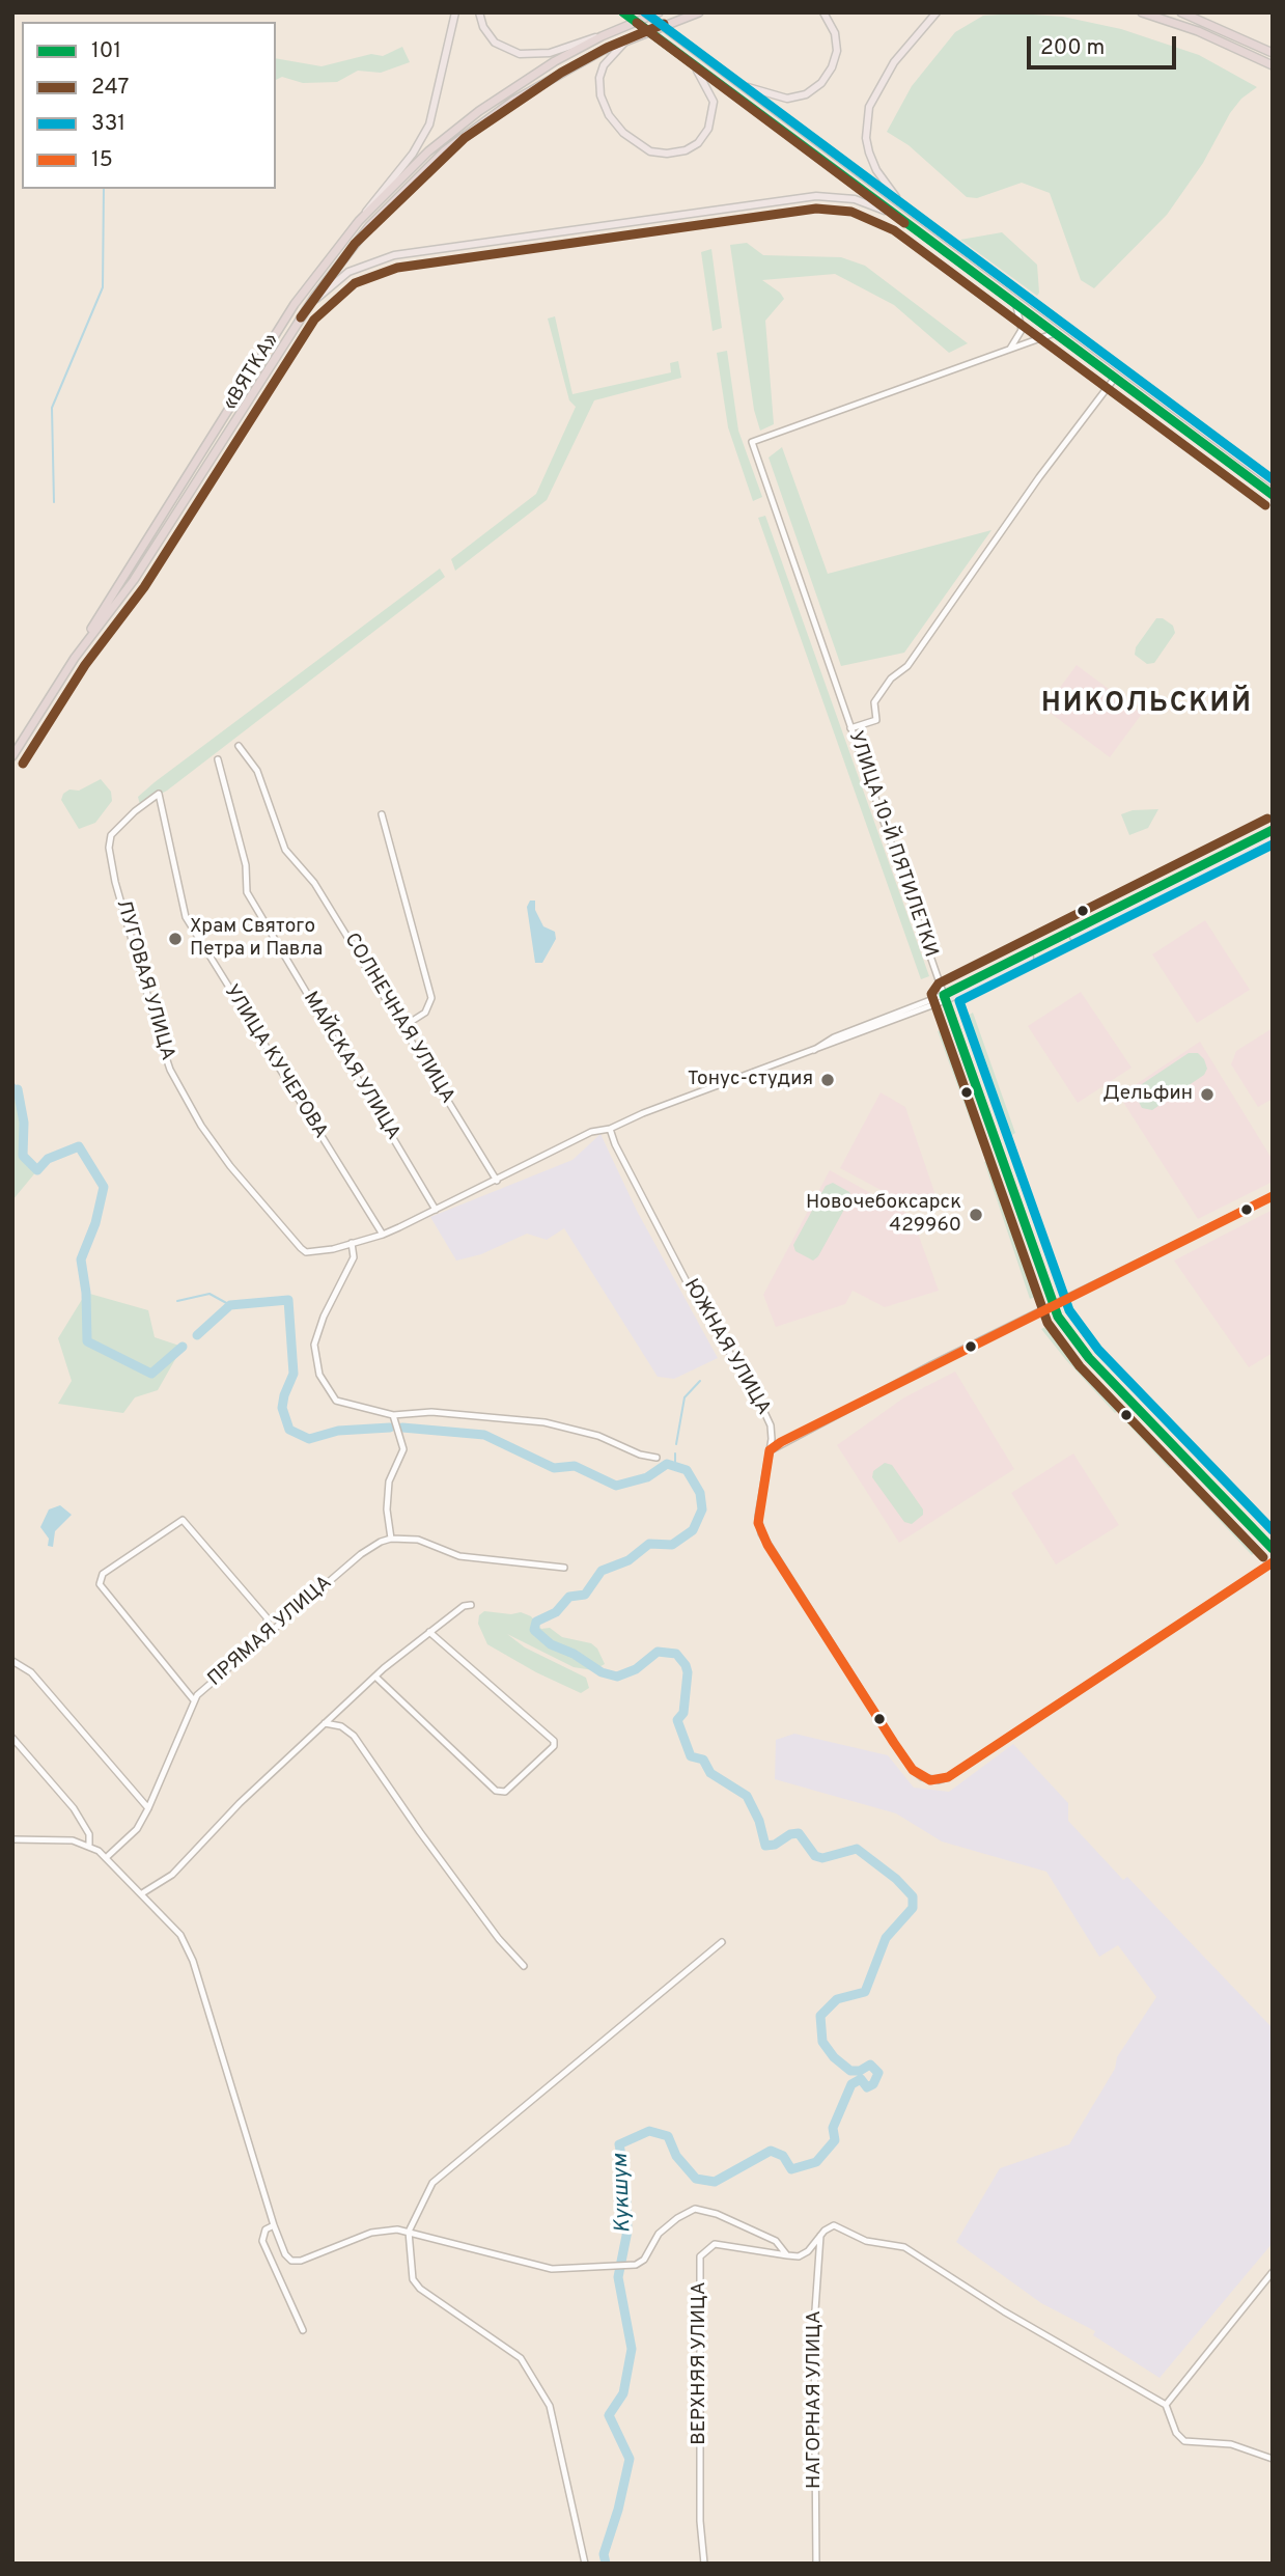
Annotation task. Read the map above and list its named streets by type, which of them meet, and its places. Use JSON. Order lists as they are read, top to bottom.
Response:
{
  "streets": {
    "highway": ["«ВЯТКА»"],
    "main road": ["УЛИЦА 10-Й ПЯТИЛЕТКИ"],
    "street": [
      "ЛУГОВАЯ УЛИЦА",
      "СОЛНЕЧНАЯ УЛИЦА",
      "УЛИЦА КУЧЕРОВА",
      "МАЙСКАЯ УЛИЦА",
      "ЮЖНАЯ УЛИЦА",
      "ПРЯМАЯ УЛИЦА",
      "ВЕРХНЯЯ УЛИЦА",
      "НАГОРНАЯ УЛИЦА"
    ]
  },
  "crossings": [
    ["ЛУГОВАЯ УЛИЦА", "УЛИЦА КУЧЕРОВА"]
  ],
  "districts": ["НИКОЛЬСКИЙ"],
  "water": ["Кукшум"],
  "places": [
    "Храм Святого Петра и Павла",
    "Тонус-студия",
    "Дельфин",
    "Новочебоксарск 429960"
  ],
  "lines": [
    "transit line 101",
    "transit line 331",
    "transit line 247",
    "transit line 15"
  ],
  "legend": [
    "101",
    "247",
    "331",
    "15"
  ],
  "scale_bar": "200 m"
}
